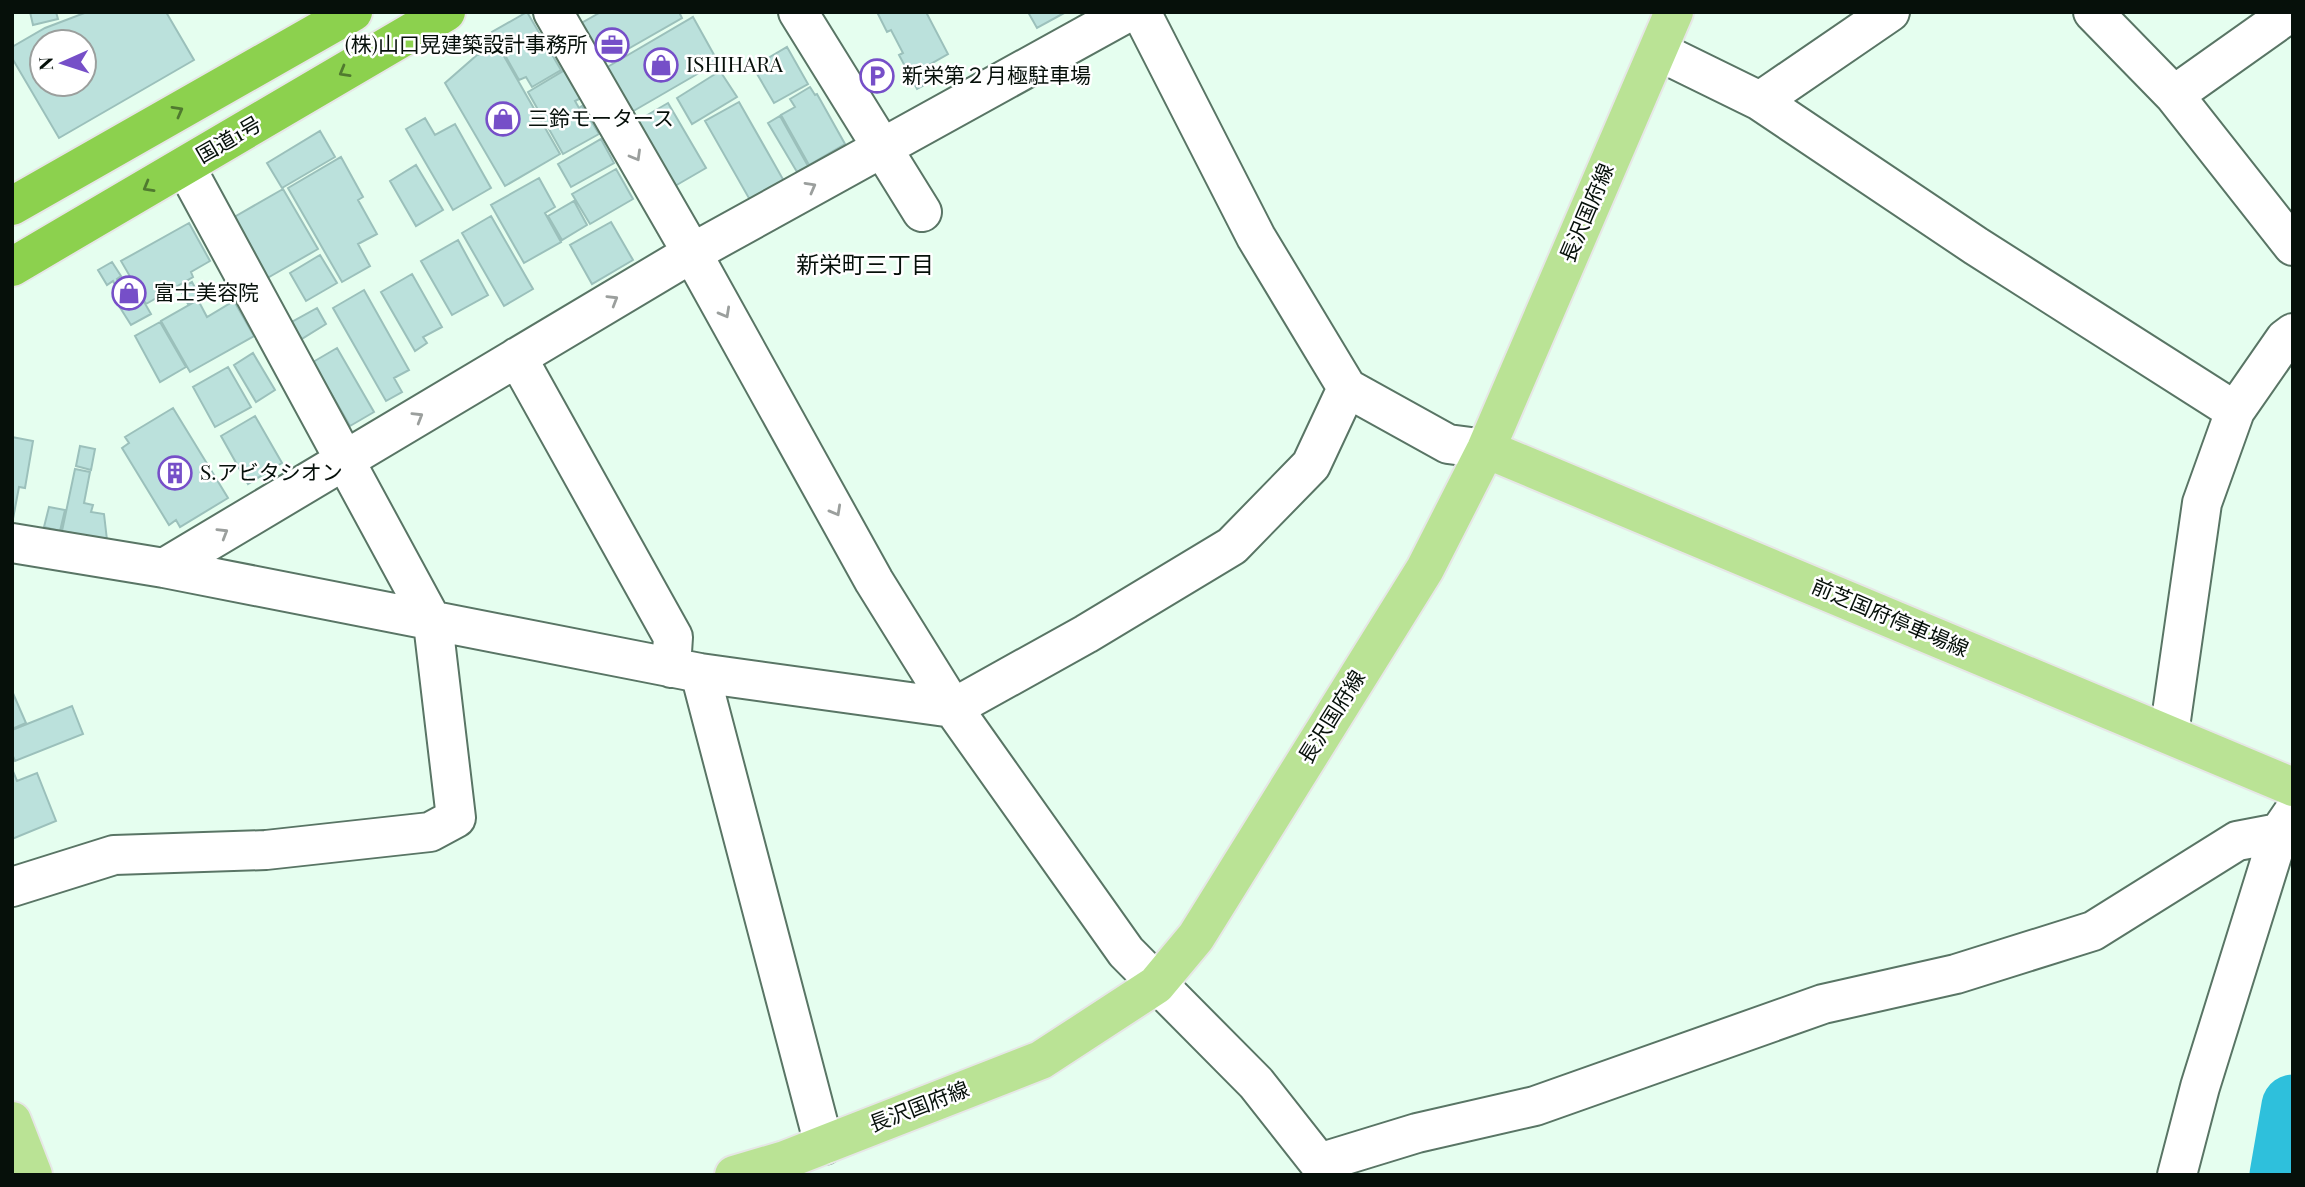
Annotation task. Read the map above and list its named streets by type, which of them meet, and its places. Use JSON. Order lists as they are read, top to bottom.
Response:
{
  "streets": {
    "highway": ["国道1号"],
    "main road": ["長沢国府線", "前芝国府停車場線"]
  },
  "crossings": [
    ["長沢国府線", "前芝国府停車場線"]
  ],
  "districts": ["新栄町三丁目"],
  "places": {
    "office": ["(株)山口晃建築設計事務所"],
    "shop": ["ISHIHARA", "三鈴モータース", "富士美容院"],
    "parking": ["新栄第２月極駐車場"],
    "building": ["S.アビタシオン"]
  },
  "north": "left"
}
